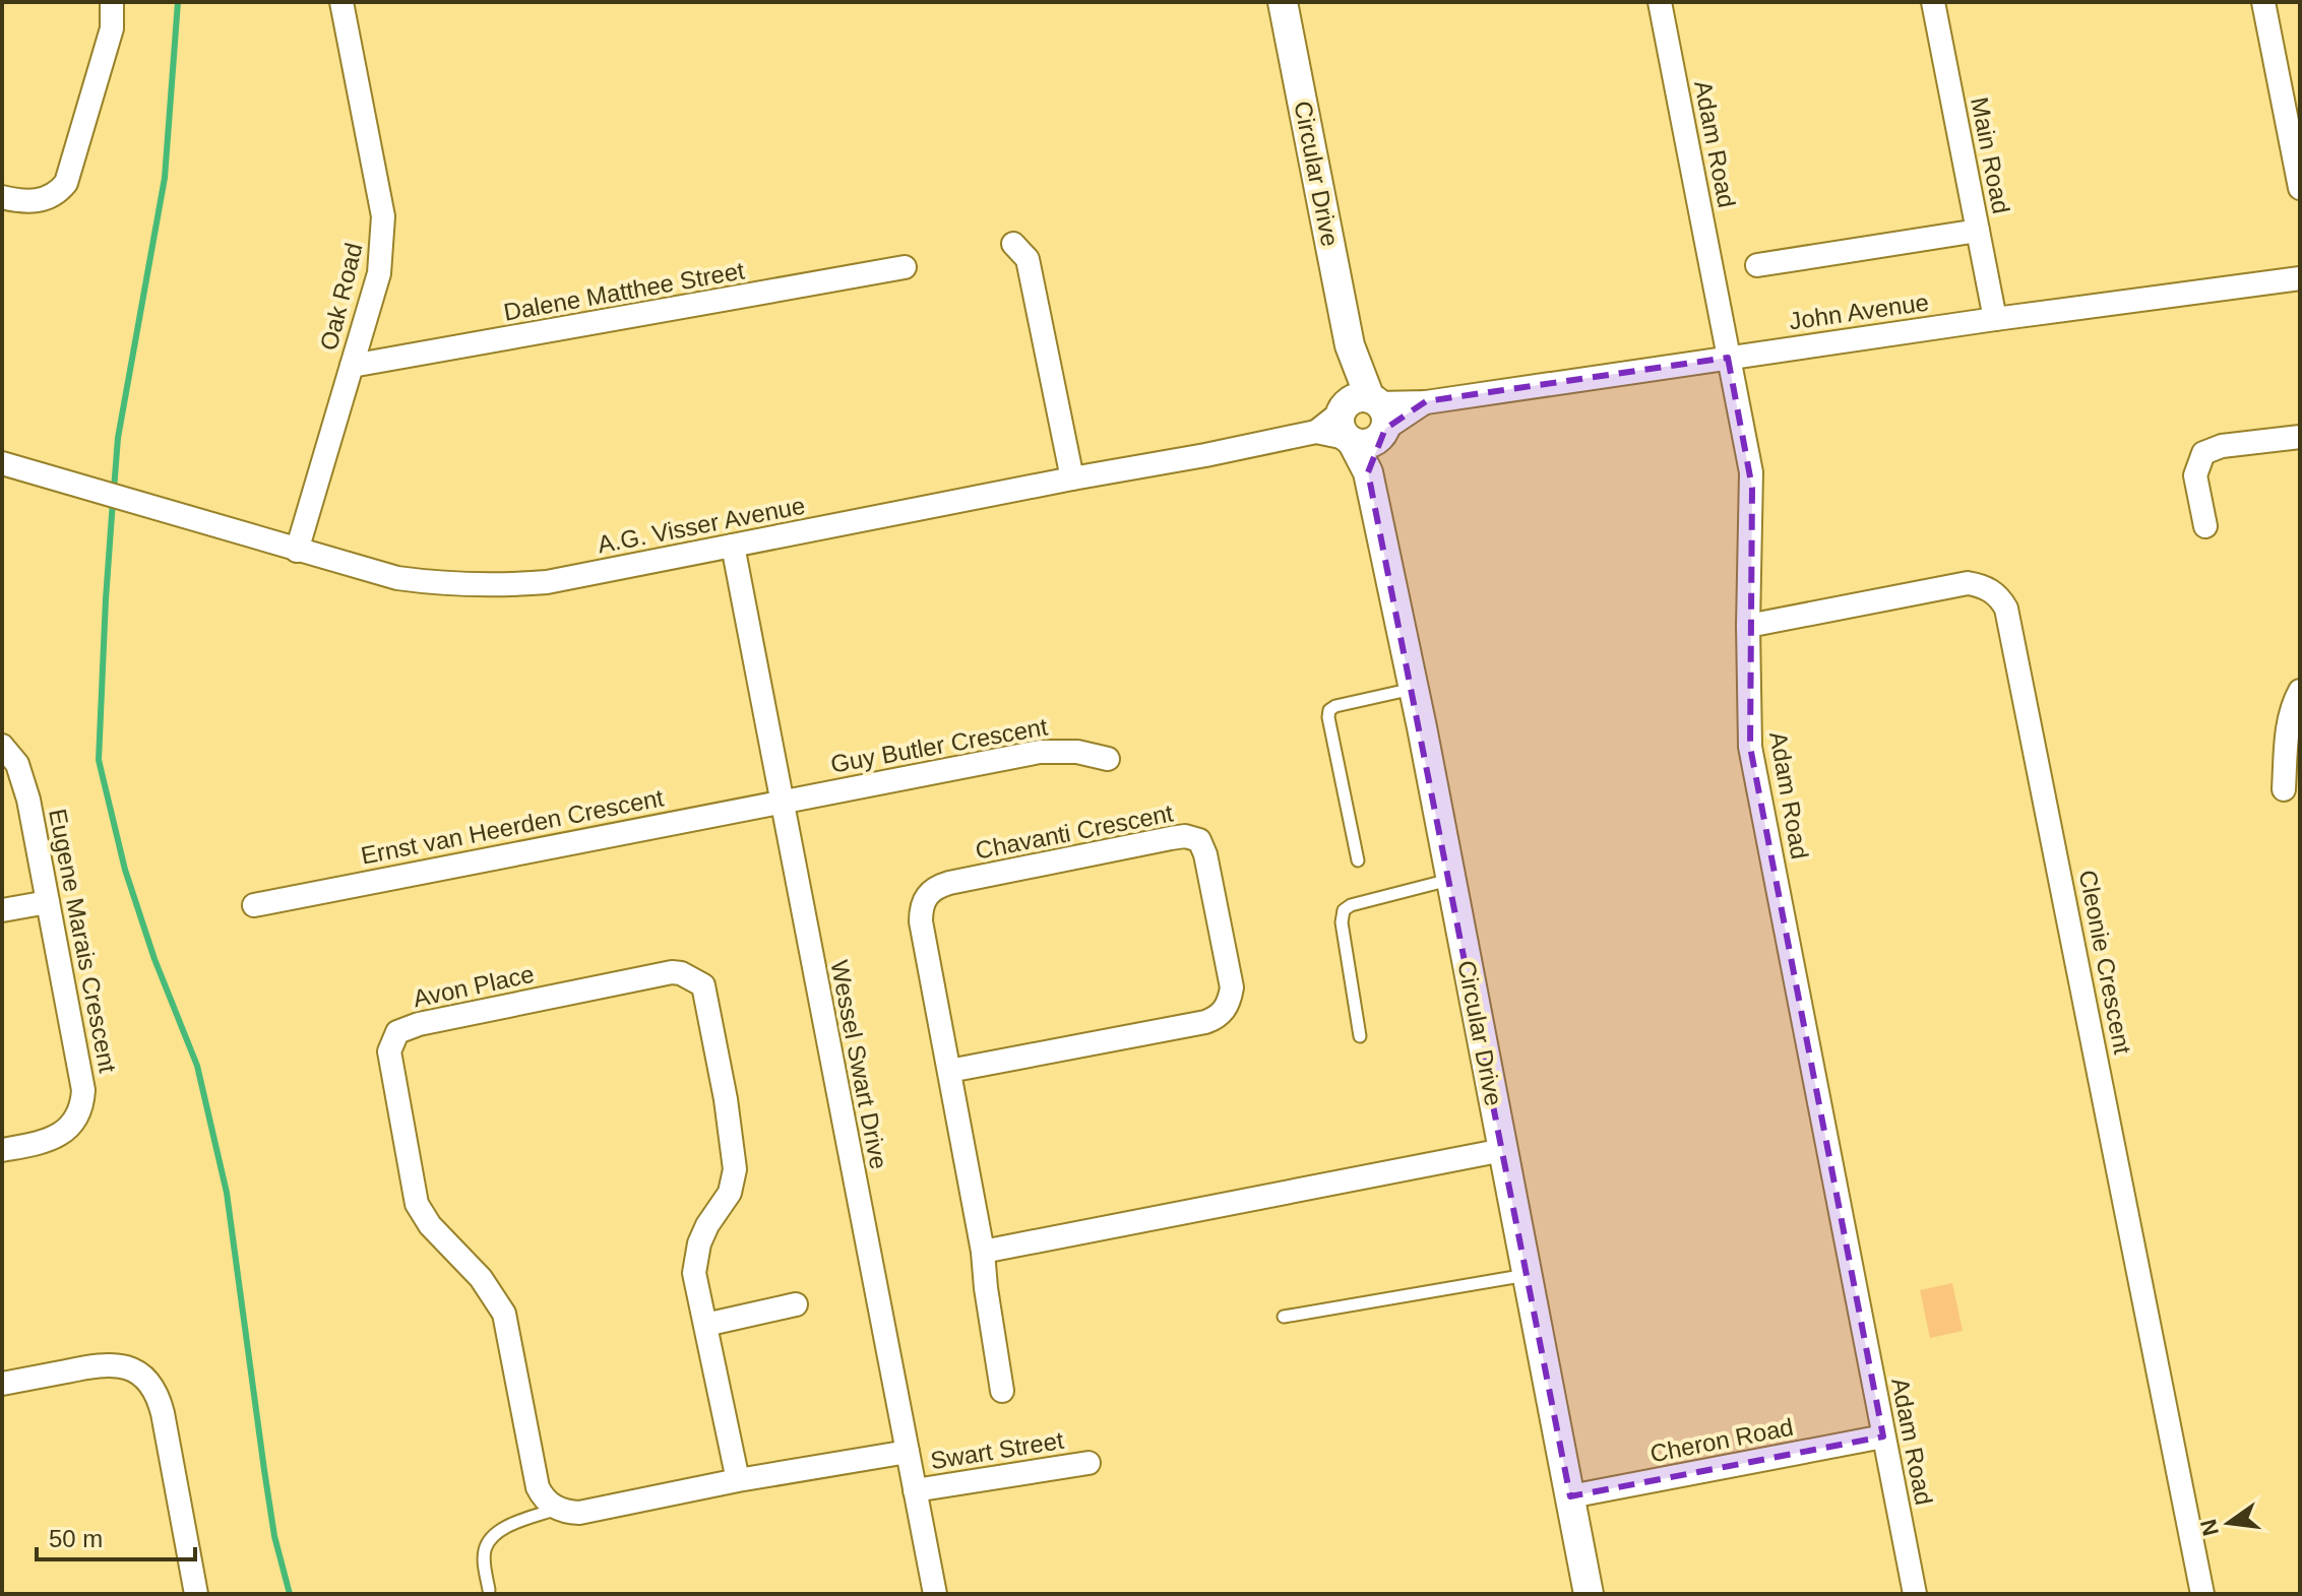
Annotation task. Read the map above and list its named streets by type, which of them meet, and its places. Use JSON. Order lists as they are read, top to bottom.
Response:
{
  "streets": {
    "street": [
      "Adam Road",
      "Main Road",
      "Circular Drive",
      "Dalene Matthee Street",
      "Oak Road",
      "John Avenue",
      "A.G. Visser Avenue",
      "Guy Butler Crescent",
      "Ernst van Heerden Crescent",
      "Chavanti Crescent",
      "Eugene Marais Crescent",
      "Cleonie Crescent",
      "Avon Place",
      "Wessel Swart Drive",
      "Cheron Road",
      "Swart Street"
    ]
  },
  "crossings": [
    ["Adam Road", "John Avenue"],
    ["Adam Road", "Cleonie Crescent"],
    ["Adam Road", "Cheron Road"],
    ["Main Road", "John Avenue"],
    ["Circular Drive", "John Avenue"],
    ["Circular Drive", "A.G. Visser Avenue"],
    ["Circular Drive", "Cheron Road"],
    ["Dalene Matthee Street", "Oak Road"],
    ["Oak Road", "A.G. Visser Avenue"],
    ["John Avenue", "A.G. Visser Avenue"],
    ["A.G. Visser Avenue", "Wessel Swart Drive"],
    ["Guy Butler Crescent", "Ernst van Heerden Crescent"],
    ["Guy Butler Crescent", "Wessel Swart Drive"],
    ["Ernst van Heerden Crescent", "Wessel Swart Drive"],
    ["Wessel Swart Drive", "Swart Street"]
  ],
  "scale_bar": "50 m",
  "north": "left"
}
